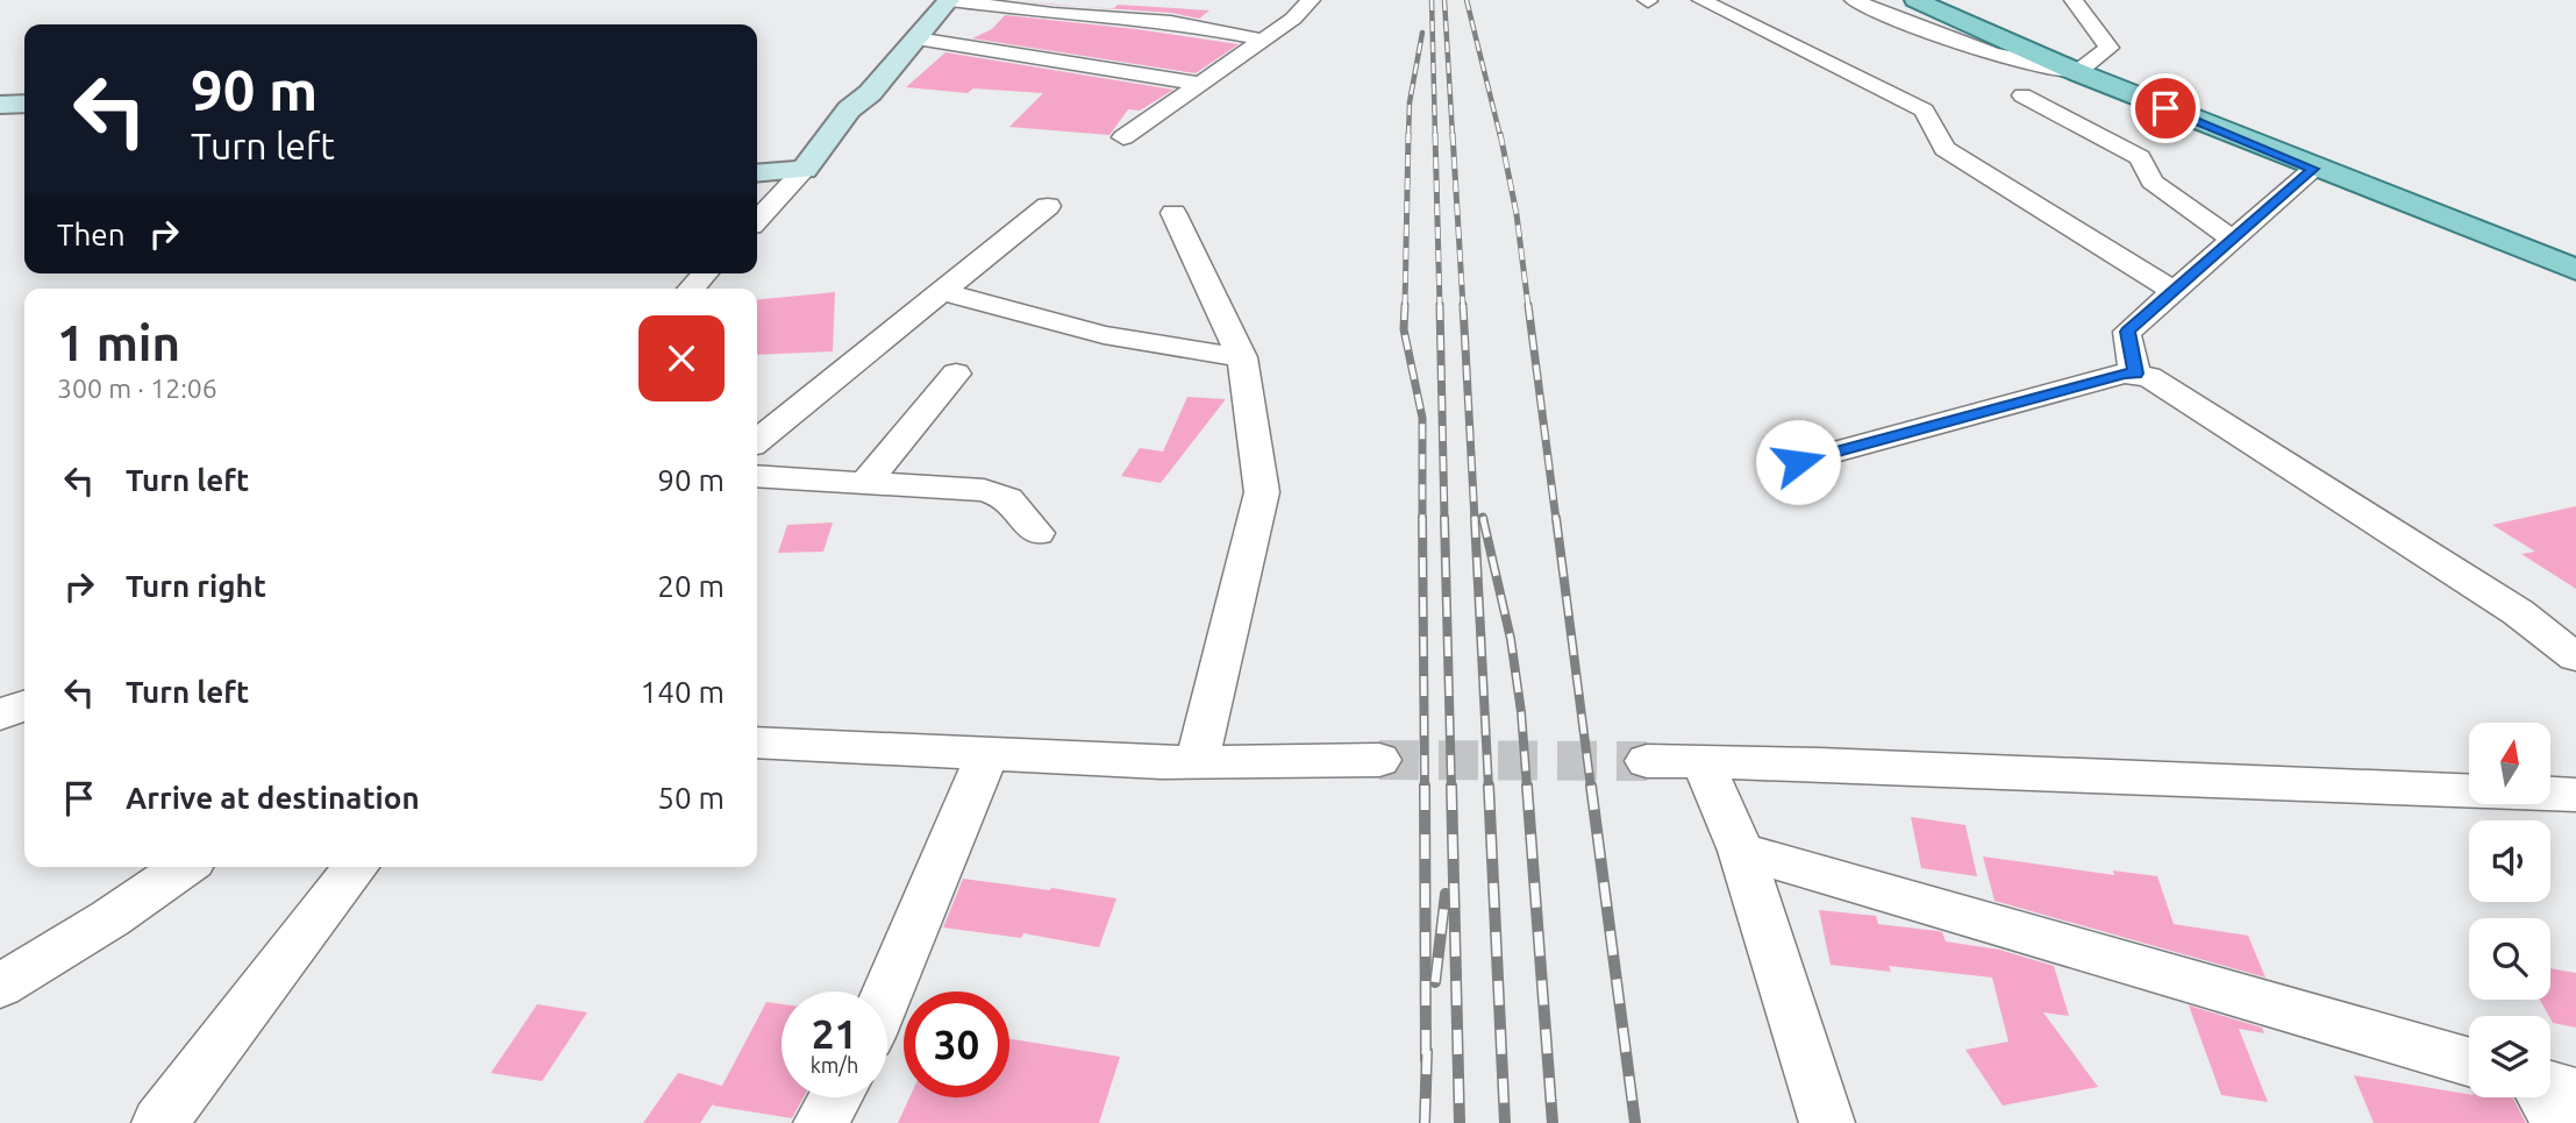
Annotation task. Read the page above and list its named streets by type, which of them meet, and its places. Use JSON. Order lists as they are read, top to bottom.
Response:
{
  "north": "top",
  "page": {
    "turn": ["90 m", "Turn left"],
    "then": "Then",
    "heading": ["1 min", "300 m · 12:06"],
    "list": [
      {
        "name": "Turn left",
        "value": "90 m"
      },
      {
        "name": "Turn right",
        "value": "20 m"
      },
      {
        "name": "Turn left",
        "value": "140 m"
      },
      {
        "name": "Arrive at destination",
        "value": "50 m"
      }
    ],
    "speed": "21 km/h",
    "limit": "30"
  }
}
